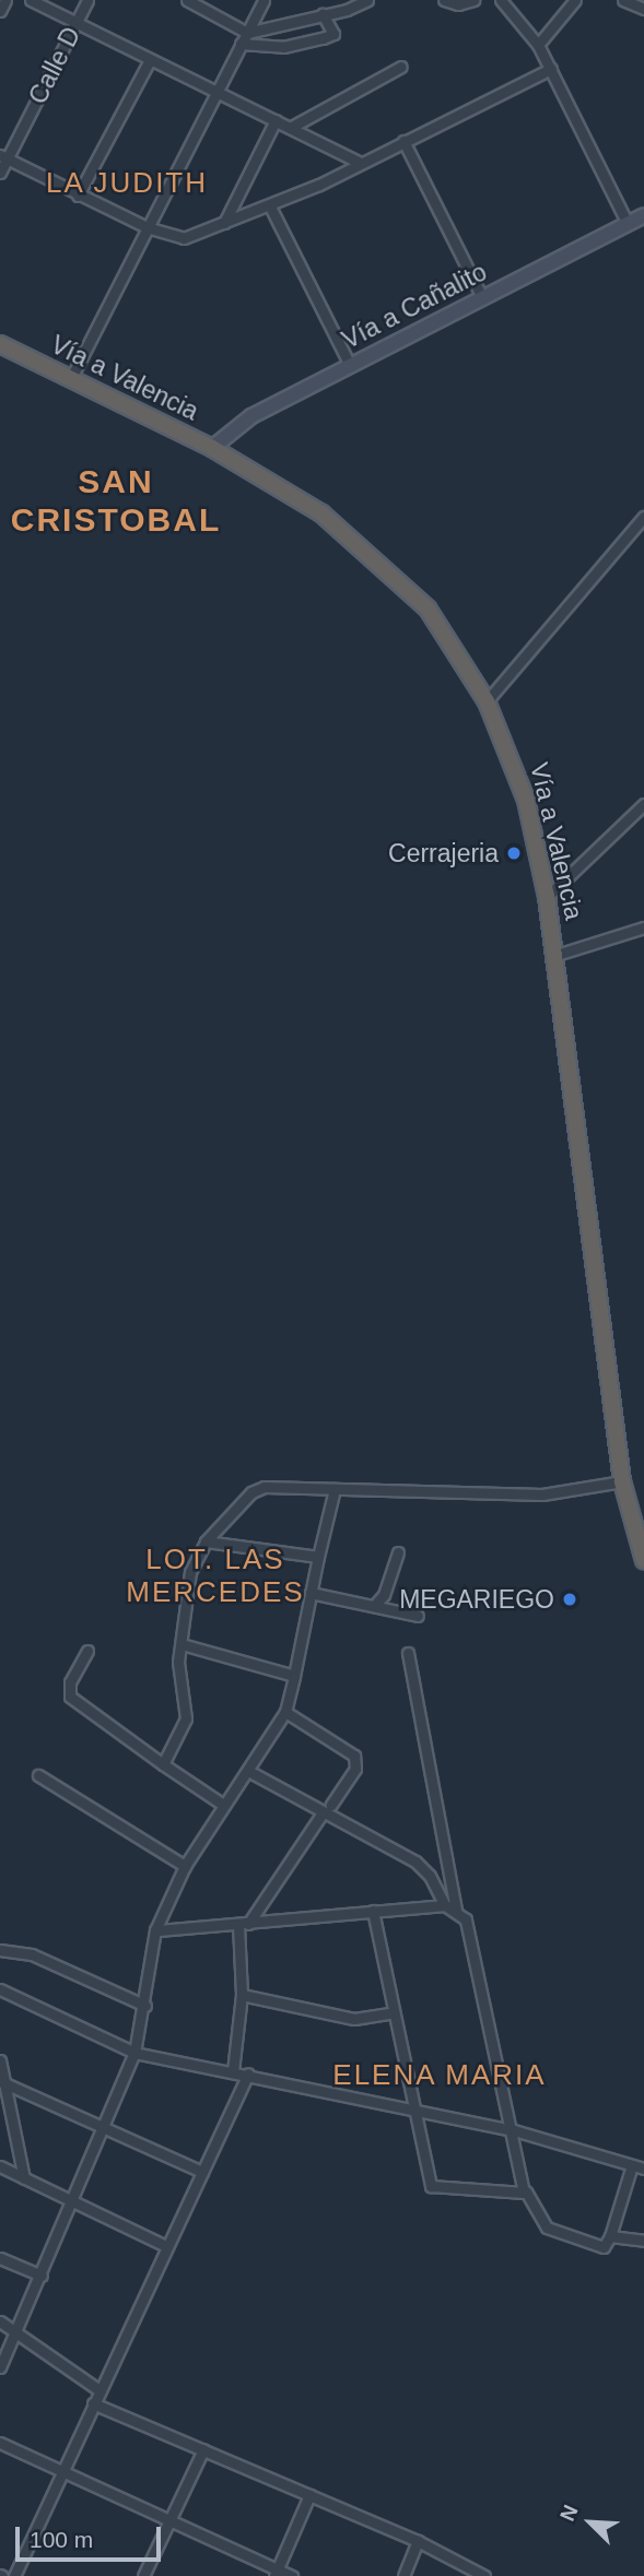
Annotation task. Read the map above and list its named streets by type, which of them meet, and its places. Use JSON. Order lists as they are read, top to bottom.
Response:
{
  "streets": {
    "highway": ["Vía a Valencia"],
    "main road": ["Vía a Cañalito"],
    "street": ["Calle D"]
  },
  "crossings": [
    ["Vía a Cañalito", "Vía a Valencia"]
  ],
  "districts": [
    "LA JUDITH",
    "SAN CRISTOBAL",
    "LOT. LAS MERCEDES",
    "ELENA MARIA"
  ],
  "places": ["Cerrajeria", "MEGARIEGO"],
  "scale_bar": "100 m",
  "north": "top left"
}
